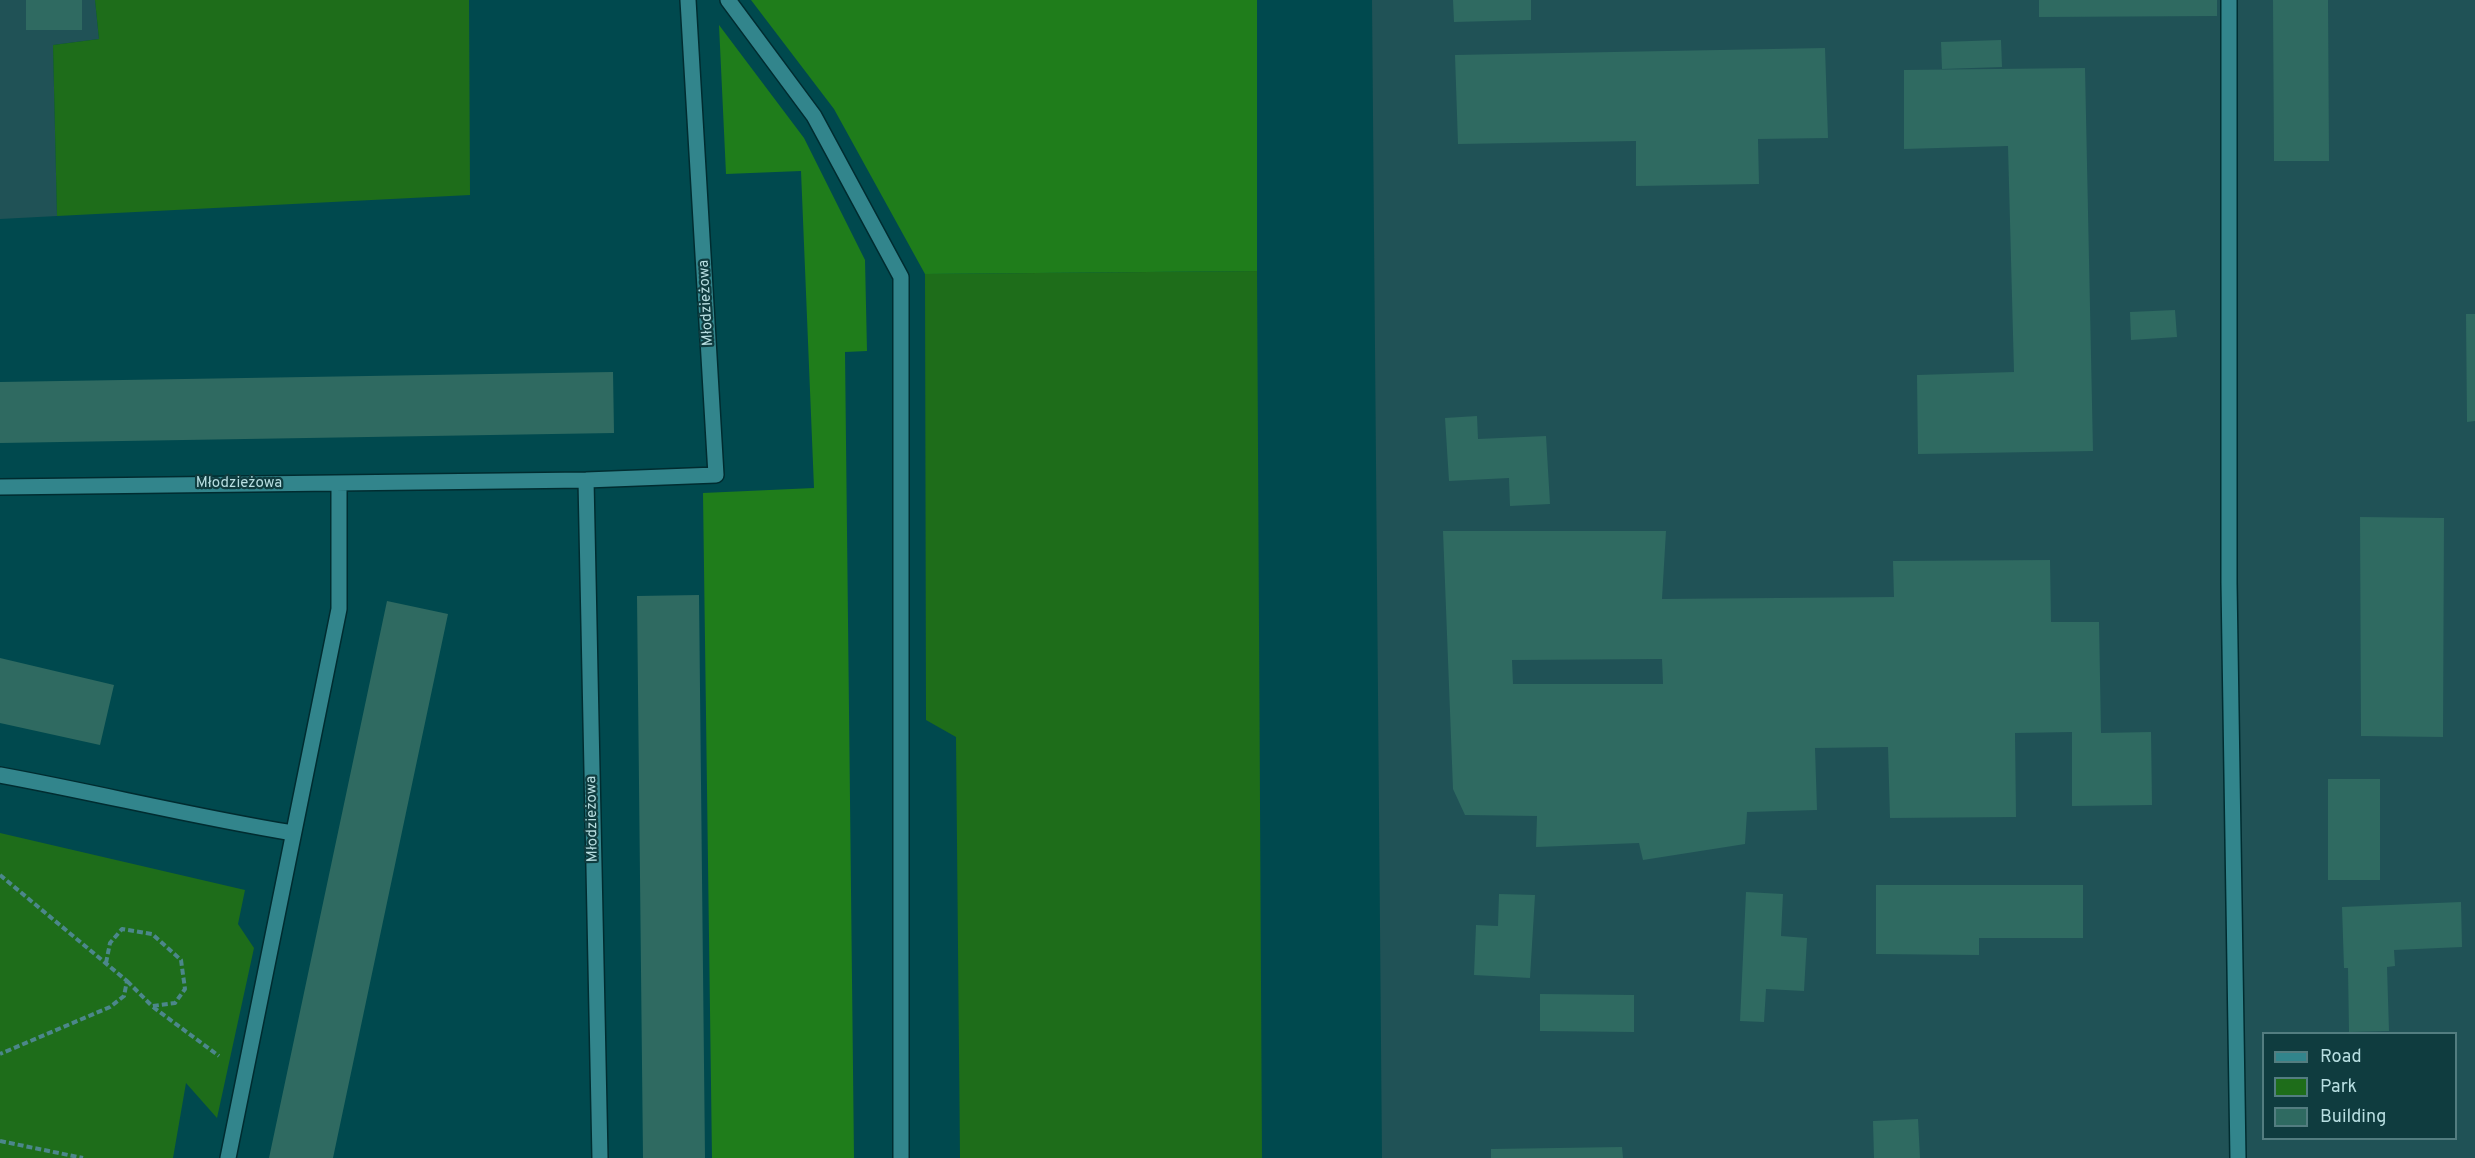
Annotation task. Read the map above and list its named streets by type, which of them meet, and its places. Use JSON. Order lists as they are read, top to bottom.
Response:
{
  "streets": {
    "street": ["Młodzieżowa"]
  },
  "legend": ["Road", "Park", "Building"]
}
